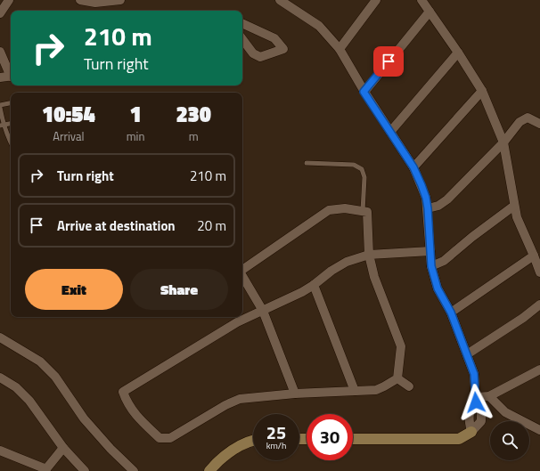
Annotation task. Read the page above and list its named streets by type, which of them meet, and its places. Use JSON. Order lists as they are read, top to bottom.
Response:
{
  "page": {
    "turn": ["210 m", "Turn right"],
    "eta": [
      "10:54",
      "Arrival",
      "1",
      "min",
      "230",
      "m"
    ],
    "list": [
      {
        "name": "Turn right",
        "value": "210 m"
      },
      {
        "name": "Arrive at destination",
        "value": "20 m"
      }
    ],
    "buttons": ["Exit", "Share"],
    "speed": "25 km/h",
    "limit": "30"
  }
}
